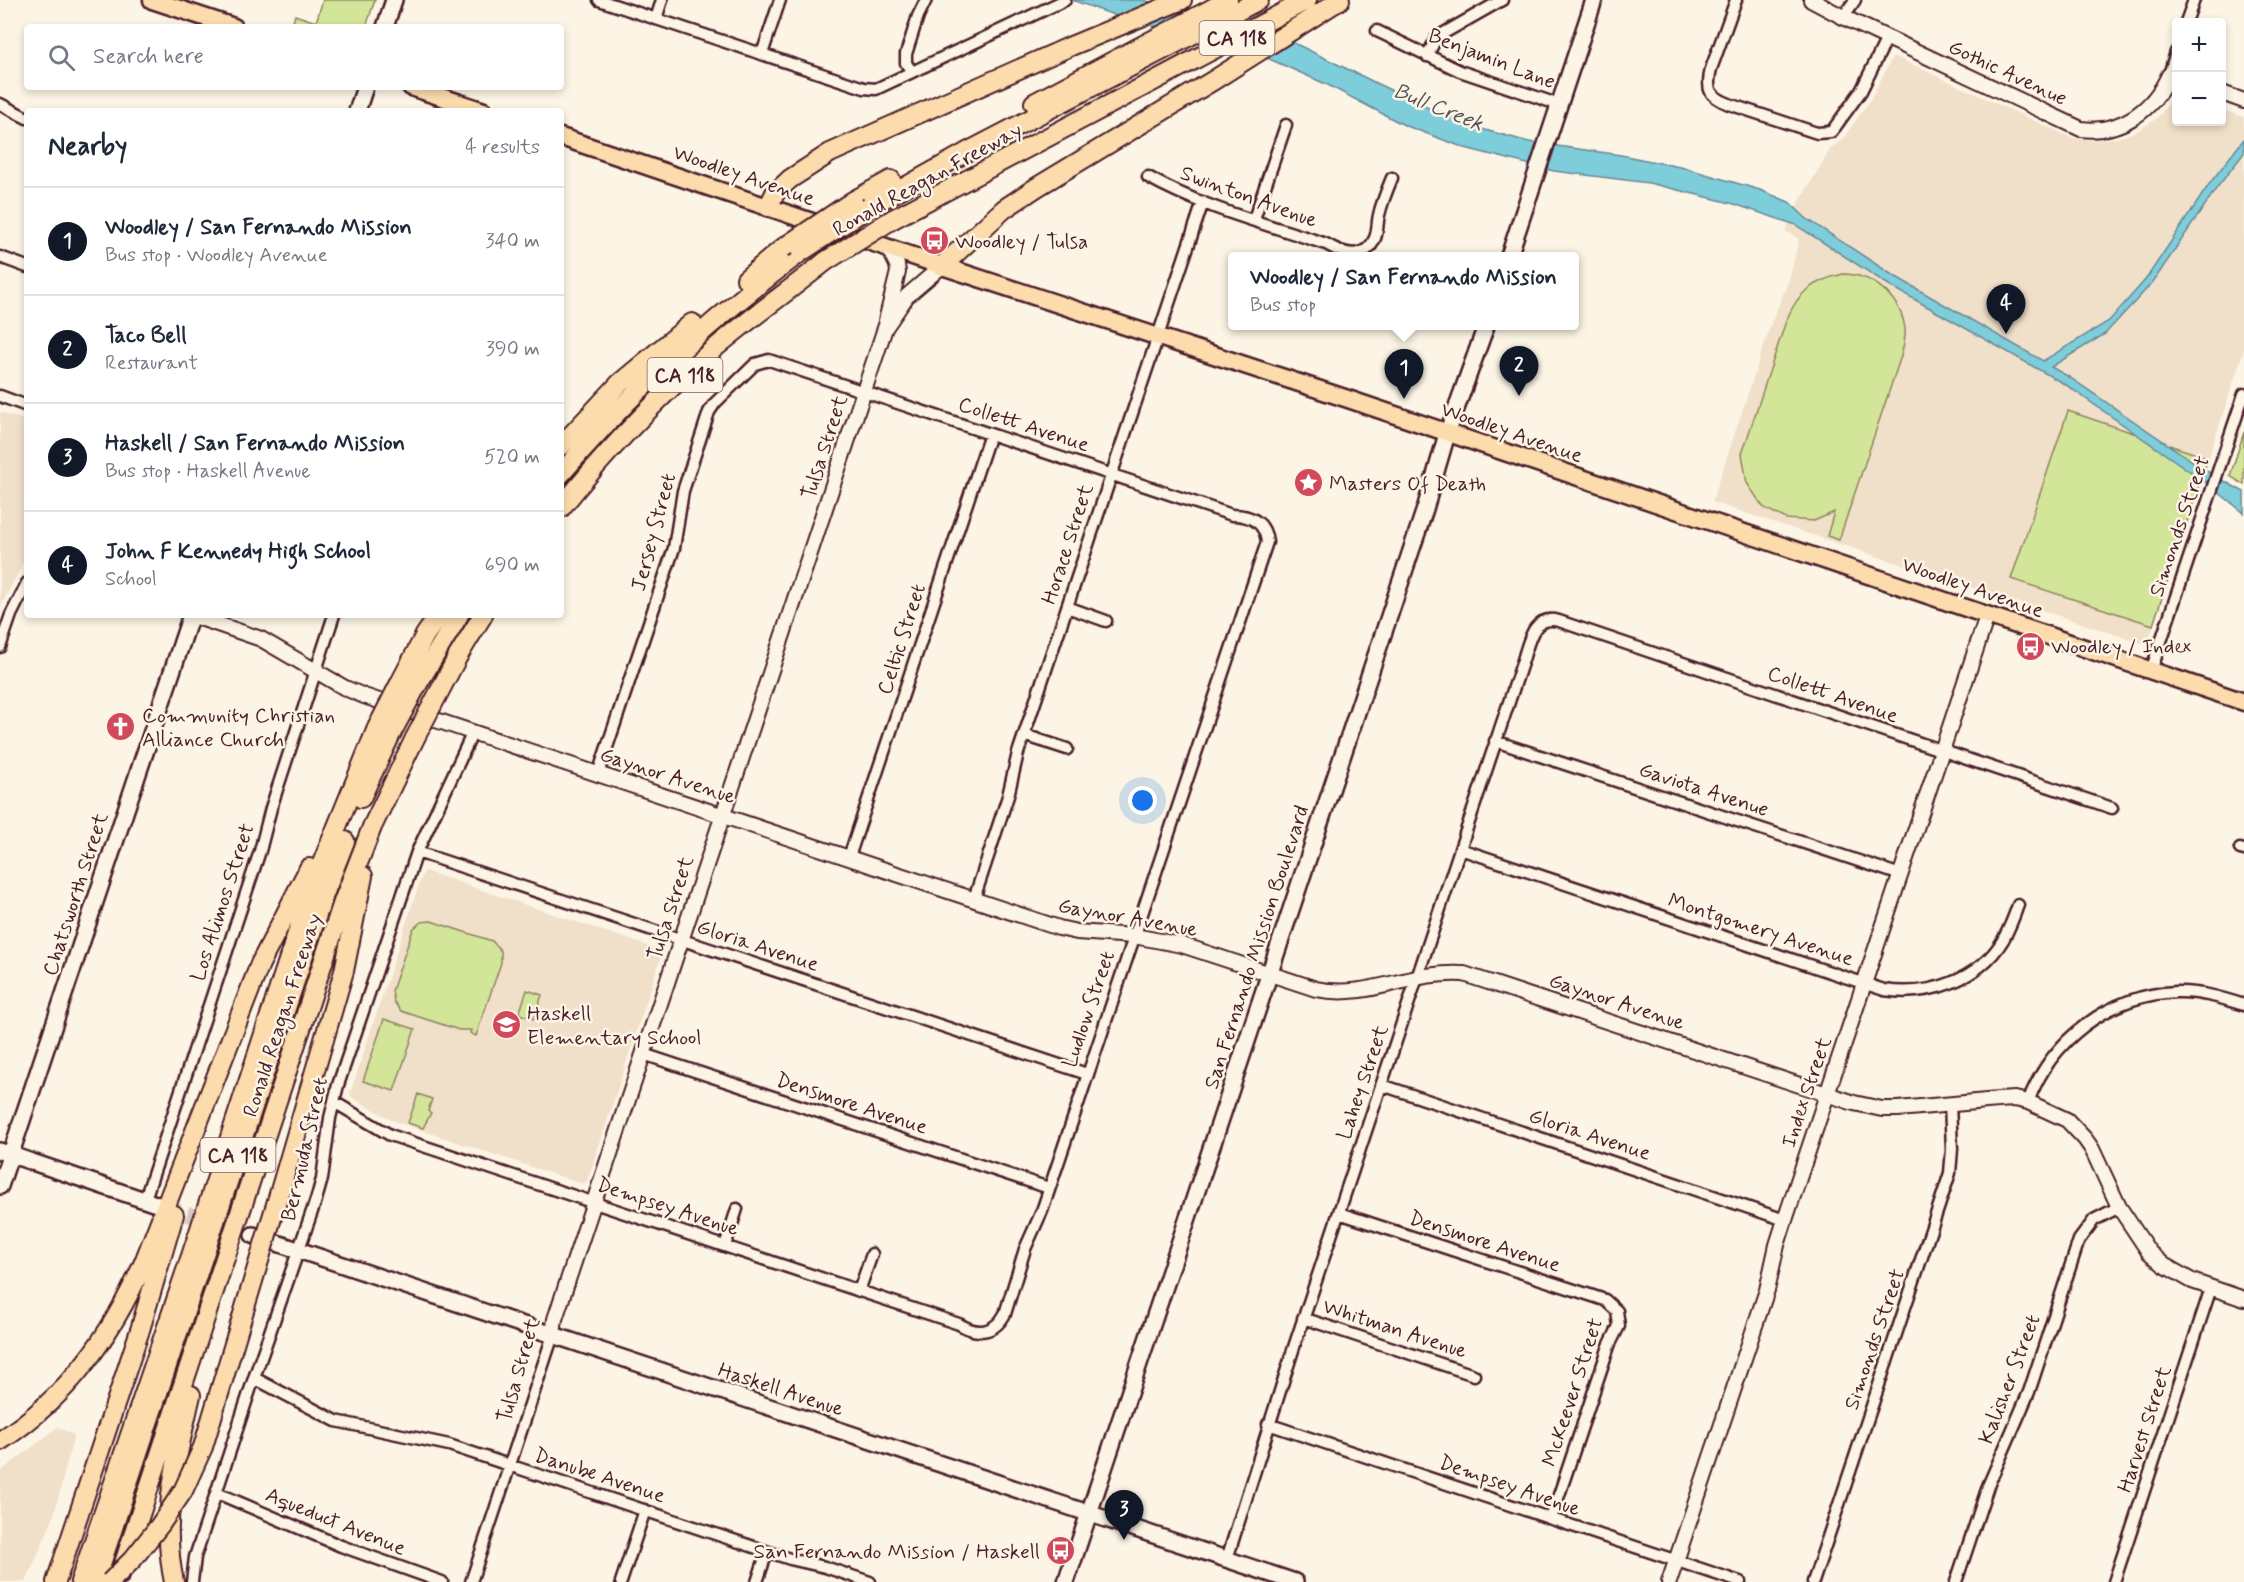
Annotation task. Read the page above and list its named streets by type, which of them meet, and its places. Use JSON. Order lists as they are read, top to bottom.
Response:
{
  "streets": {
    "highway": ["CA 118", "Ronald Reagan Freeway"],
    "main road": [
      "Woodley Avenue",
      "Chatsworth Street",
      "San Fernando Mission Boulevard",
      "Haskell Avenue"
    ],
    "street": [
      "Benjamin Lane",
      "Gothic Avenue",
      "Swinton Avenue",
      "Collett Avenue",
      "Tulsa Street",
      "Simonds Street",
      "Jersey Street",
      "Horace Street",
      "Celtic Street",
      "Gaynor Avenue",
      "Gaviota Avenue",
      "Los Alimos Street",
      "Montgomery Avenue",
      "Gloria Avenue",
      "Ludlow Street",
      "Lahey Street",
      "Index Street",
      "Densmore Avenue",
      "Bermuda Street",
      "Dempsey Avenue",
      "Whitman Avenue",
      "Kalisher Street",
      "McKeever Street",
      "Harvest Street",
      "Danube Avenue",
      "Aqueduct Avenue"
    ]
  },
  "crossings": [
    ["CA 118", "Ronald Reagan Freeway"],
    ["Woodley Avenue", "Tulsa Street"],
    ["Woodley Avenue", "Simonds Street"],
    ["Woodley Avenue", "Horace Street"],
    ["Woodley Avenue", "San Fernando Mission Boulevard"],
    ["Woodley Avenue", "Index Street"],
    ["Swinton Avenue", "Horace Street"],
    ["Collett Avenue", "Tulsa Street"],
    ["Collett Avenue", "Jersey Street"],
    ["Collett Avenue", "Horace Street"],
    ["Collett Avenue", "Celtic Street"],
    ["Collett Avenue", "Ludlow Street"],
    ["Collett Avenue", "Lahey Street"],
    ["Collett Avenue", "Index Street"],
    ["Tulsa Street", "Gaynor Avenue"],
    ["Tulsa Street", "Gloria Avenue"],
    ["Tulsa Street", "Densmore Avenue"],
    ["Tulsa Street", "Dempsey Avenue"],
    ["Tulsa Street", "Haskell Avenue"],
    ["Tulsa Street", "Danube Avenue"],
    ["Simonds Street", "Gaynor Avenue"],
    ["Jersey Street", "Gaynor Avenue"],
    ["Horace Street", "Gaynor Avenue"],
    ["Celtic Street", "Gaynor Avenue"],
    ["Gaynor Avenue", "Los Alimos Street"],
    ["Gaynor Avenue", "San Fernando Mission Boulevard"],
    ["Gaynor Avenue", "Ludlow Street"],
    ["Gaynor Avenue", "Lahey Street"],
    ["Gaynor Avenue", "Index Street"],
    ["Gaynor Avenue", "Bermuda Street"],
    ["Gaynor Avenue", "Kalisher Street"],
    ["Gaynor Avenue", "Harvest Street"],
    ["Gaviota Avenue", "Lahey Street"],
    ["Gaviota Avenue", "Index Street"],
    ["Montgomery Avenue", "Lahey Street"],
    ["Montgomery Avenue", "Index Street"],
    ["Gloria Avenue", "Ludlow Street"],
    ["Gloria Avenue", "Lahey Street"],
    ["Gloria Avenue", "Index Street"],
    ["Gloria Avenue", "Bermuda Street"],
    ["San Fernando Mission Boulevard", "Haskell Avenue"],
    ["Ludlow Street", "Densmore Avenue"],
    ["Ludlow Street", "Dempsey Avenue"],
    ["Lahey Street", "Densmore Avenue"],
    ["Lahey Street", "Dempsey Avenue"],
    ["Lahey Street", "Whitman Avenue"],
    ["Lahey Street", "Haskell Avenue"],
    ["Index Street", "Dempsey Avenue"],
    ["Densmore Avenue", "McKeever Street"],
    ["Bermuda Street", "Dempsey Avenue"],
    ["Bermuda Street", "Haskell Avenue"],
    ["Bermuda Street", "Danube Avenue"],
    ["Bermuda Street", "Aqueduct Avenue"],
    ["Dempsey Avenue", "McKeever Street"]
  ],
  "water": ["Bull Creek"],
  "places": {
    "bus stop": ["Woodley / Tulsa", "Woodley / Index", "San Fernando Mission / Haskell"],
    "place": ["Masters Of Death"],
    "church": ["Community Christian Alliance Church"],
    "school or university": ["Haskell Elementary School"]
  },
  "page": {
    "map_buttons": ["+", "−"],
    "search": "Search here",
    "heading": ["Nearby", "4 results"],
    "list": [
      {
        "mark": "1",
        "name": "Woodley / San Fernando Mission",
        "note": "Bus stop · Woodley Avenue",
        "value": "340 m"
      },
      {
        "mark": "2",
        "name": "Taco Bell",
        "note": "Restaurant",
        "value": "390 m"
      },
      {
        "mark": "3",
        "name": "Haskell / San Fernando Mission",
        "note": "Bus stop · Haskell Avenue",
        "value": "520 m"
      },
      {
        "mark": "4",
        "name": "John F Kennedy High School",
        "note": "School",
        "value": "690 m"
      }
    ],
    "popup": ["Woodley / San Fernando Mission", "Bus stop"],
    "pins": [
      "4",
      "2",
      "1",
      "3"
    ]
  }
}
